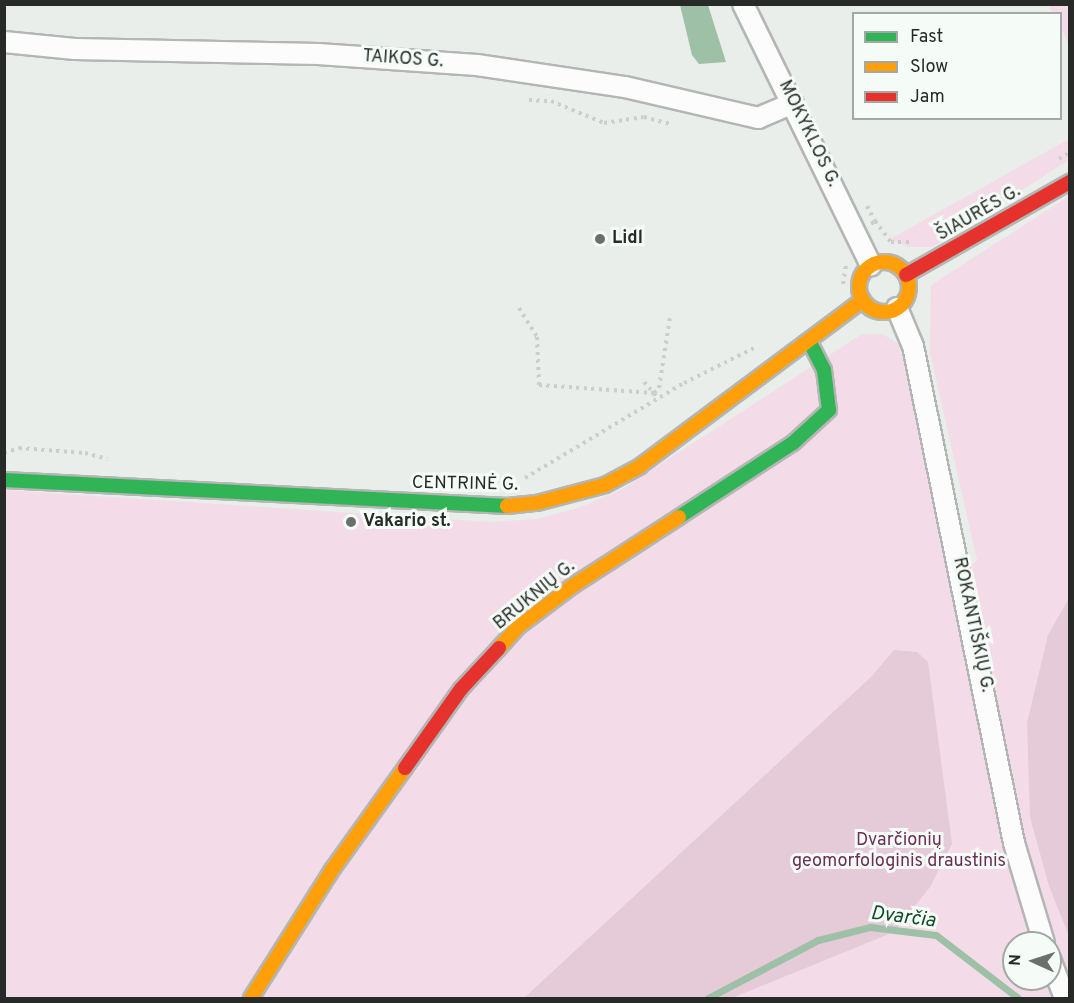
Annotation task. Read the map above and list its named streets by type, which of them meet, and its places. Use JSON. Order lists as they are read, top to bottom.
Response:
{
  "streets": {
    "main road": ["ŠIAURĖS G.", "CENTRINĖ G.", "BRUKNIŲ G."],
    "street": ["TAIKOS G.", "MOKYKLOS G.", "ROKANTIŠKIŲ G."]
  },
  "crossings": [
    ["TAIKOS G.", "MOKYKLOS G."],
    ["MOKYKLOS G.", "ŠIAURĖS G."],
    ["MOKYKLOS G.", "CENTRINĖ G."],
    ["MOKYKLOS G.", "ROKANTIŠKIŲ G."],
    ["ŠIAURĖS G.", "CENTRINĖ G."],
    ["ŠIAURĖS G.", "ROKANTIŠKIŲ G."],
    ["CENTRINĖ G.", "BRUKNIŲ G."],
    ["CENTRINĖ G.", "ROKANTIŠKIŲ G."]
  ],
  "water": ["Dvarčia"],
  "parks": ["Dvarčionių geomorfologinis draustinis"],
  "places": ["Lidl", "Vakario st."],
  "legend": ["Fast", "Slow", "Jam"],
  "north": "left"
}
